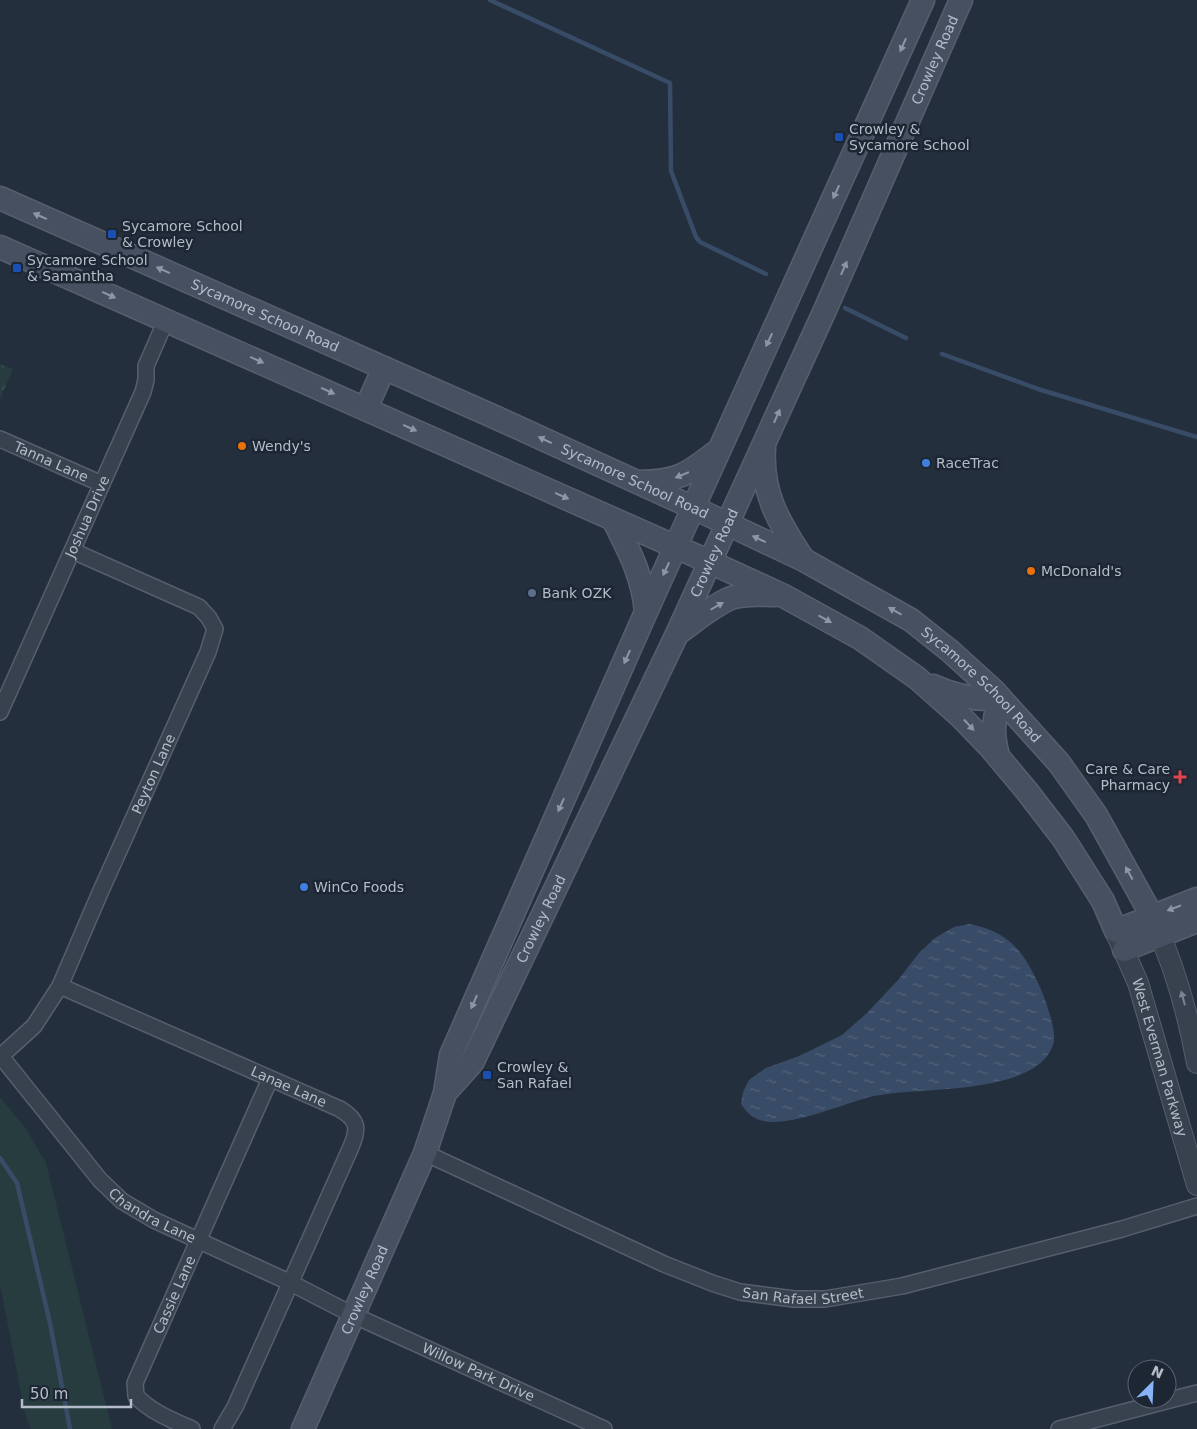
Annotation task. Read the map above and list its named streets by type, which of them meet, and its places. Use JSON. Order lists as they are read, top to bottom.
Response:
{
  "streets": {
    "main road": ["Crowley Road", "Sycamore School Road"],
    "street": [
      "Tanna Lane",
      "Joshua Drive",
      "Peyton Lane",
      "West Everman Parkway",
      "Lanae Lane",
      "Chandra Lane",
      "San Rafael Street",
      "Cassie Lane",
      "Willow Park Drive"
    ]
  },
  "crossings": [
    ["Crowley Road", "Sycamore School Road"],
    ["Crowley Road", "Chandra Lane"],
    ["Crowley Road", "San Rafael Street"],
    ["Crowley Road", "Willow Park Drive"],
    ["Tanna Lane", "Joshua Drive"],
    ["Joshua Drive", "Peyton Lane"],
    ["Peyton Lane", "Lanae Lane"],
    ["Peyton Lane", "Chandra Lane"],
    ["Lanae Lane", "Chandra Lane"],
    ["Lanae Lane", "Cassie Lane"],
    ["Chandra Lane", "Cassie Lane"],
    ["Chandra Lane", "Willow Park Drive"]
  ],
  "places": {
    "transit": [
      "Crowley & Sycamore School",
      "Sycamore School & Crowley",
      "Sycamore School & Samantha",
      "Crowley & San Rafael"
    ],
    "other": [
      "Wendy's",
      "RaceTrac",
      "McDonald's",
      "Bank OZK",
      "WinCo Foods"
    ],
    "health": ["Care & Care Pharmacy"]
  },
  "scale_bar": "50 m",
  "north": "top right"
}
